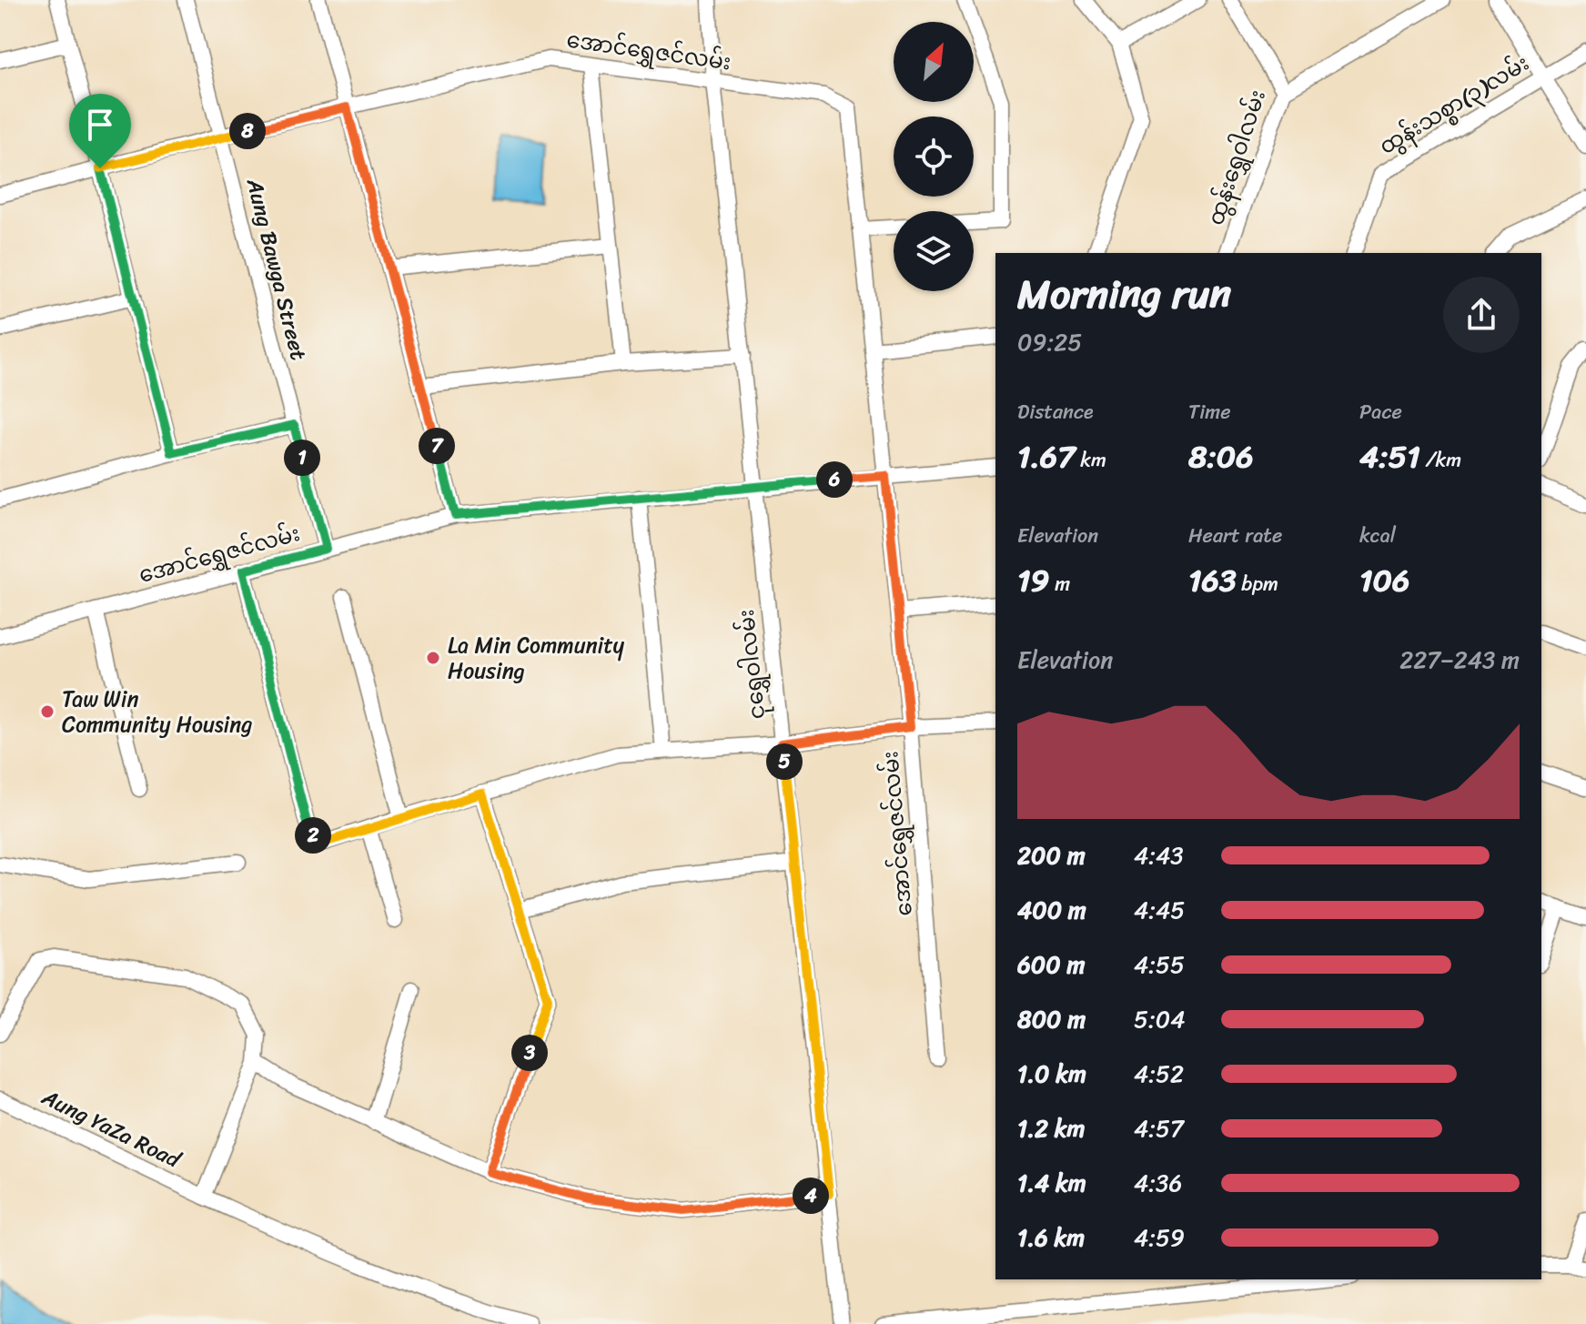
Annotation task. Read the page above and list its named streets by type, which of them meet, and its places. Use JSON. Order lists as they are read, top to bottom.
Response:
{
  "streets": {
    "street": [
      "အောင်ရွှေဇင်လမ်း",
      "ထွန်းသစ္စာ(၃)လမ်း",
      "ထွန်းရွှေဝါလမ်း",
      "Aung Bawga Street",
      "ငုရွှေဝါလမ်း",
      "Aung YaZa Road"
    ]
  },
  "crossings": [
    ["အောင်ရွှေဇင်လမ်း", "Aung Bawga Street"],
    ["အောင်ရွှေဇင်လမ်း", "ငုရွှေဝါလမ်း"]
  ],
  "places": ["La Min Community Housing", "Taw Win Community Housing"],
  "north": "top right",
  "page": {
    "pins": [
      "8",
      "7",
      "1",
      "6",
      "5",
      "2",
      "3",
      "4"
    ],
    "heading": ["Morning run", "09:25"],
    "stats": [
      ["Distance", "1.67 km"],
      ["Time", "8:06"],
      ["Pace", "4:51 /km"],
      ["Elevation", "19 m"],
      ["Heart rate", "163 bpm"],
      ["kcal", "106"]
    ],
    "chart": ["Elevation", "227–243 m"],
    "list": [
      {
        "name": "200 m",
        "note": "4:43"
      },
      {
        "name": "400 m",
        "note": "4:45"
      },
      {
        "name": "600 m",
        "note": "4:55"
      },
      {
        "name": "800 m",
        "note": "5:04"
      },
      {
        "name": "1.0 km",
        "note": "4:52"
      },
      {
        "name": "1.2 km",
        "note": "4:57"
      },
      {
        "name": "1.4 km",
        "note": "4:36"
      },
      {
        "name": "1.6 km",
        "note": "4:59"
      }
    ]
  }
}
